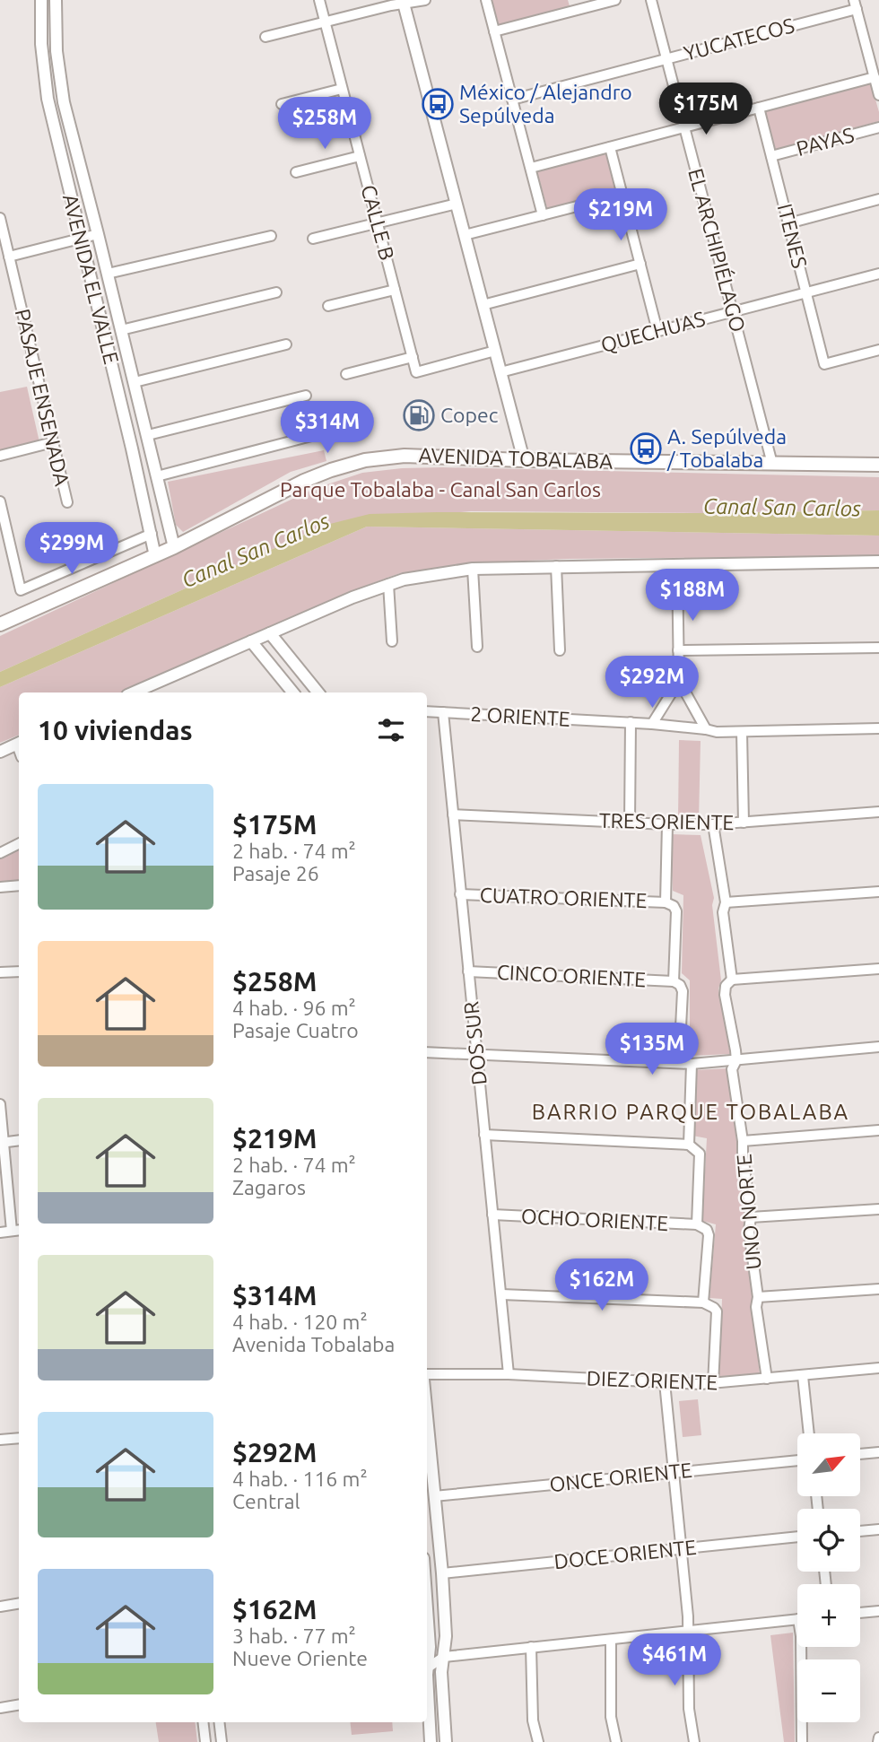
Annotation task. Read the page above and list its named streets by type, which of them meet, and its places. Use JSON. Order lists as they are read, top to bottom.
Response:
{
  "streets": {
    "main road": ["AVENIDA TOBALABA"],
    "street": [
      "YUCATECOS",
      "PAYAS",
      "CALLE B",
      "ITENES",
      "EL ARCHIPIÉLAGO",
      "AVENIDA EL VALLE",
      "QUECHUAS",
      "PASAJE ENSENADA",
      "2 ORIENTE",
      "TRES ORIENTE",
      "CUATRO ORIENTE",
      "CINCO ORIENTE",
      "DOS SUR",
      "UNO NORTE",
      "OCHO ORIENTE",
      "DIEZ ORIENTE",
      "ONCE ORIENTE",
      "DOCE ORIENTE"
    ]
  },
  "crossings": [
    ["YUCATECOS", "EL ARCHIPIÉLAGO"],
    ["PAYAS", "ITENES"],
    ["ITENES", "QUECHUAS"],
    ["EL ARCHIPIÉLAGO", "QUECHUAS"],
    ["EL ARCHIPIÉLAGO", "AVENIDA TOBALABA"],
    ["AVENIDA EL VALLE", "AVENIDA TOBALABA"],
    ["2 ORIENTE", "DOS SUR"],
    ["TRES ORIENTE", "DOS SUR"],
    ["TRES ORIENTE", "UNO NORTE"],
    ["CUATRO ORIENTE", "DOS SUR"],
    ["CINCO ORIENTE", "DOS SUR"],
    ["DOS SUR", "OCHO ORIENTE"],
    ["DOS SUR", "DIEZ ORIENTE"],
    ["UNO NORTE", "DIEZ ORIENTE"]
  ],
  "districts": ["BARRIO PARQUE TOBALABA"],
  "water": ["Canal San Carlos"],
  "parks": ["Parque Tobalaba - Canal San Carlos"],
  "places": {
    "bus stop": ["México / Alejandro Sepúlveda", "A. Sepúlveda / Tobalaba"],
    "fuel station": ["Copec"]
  },
  "north": "top right",
  "page": {
    "price": [
      "$175M",
      "$258M",
      "$219M",
      "$314M",
      "$299M",
      "$188M",
      "$292M",
      "$135M",
      "$162M",
      "$461M"
    ],
    "heading": "10 viviendas",
    "list": [
      {
        "name": "$175M",
        "note": "2 hab. · 74 m² · Pasaje 26"
      },
      {
        "name": "$258M",
        "note": "4 hab. · 96 m² · Pasaje Cuatro"
      },
      {
        "name": "$219M",
        "note": "2 hab. · 74 m² · Zagaros"
      },
      {
        "name": "$314M",
        "note": "4 hab. · 120 m² · Avenida Tobalaba"
      },
      {
        "name": "$292M",
        "note": "4 hab. · 116 m² · Central"
      },
      {
        "name": "$162M",
        "note": "3 hab. · 77 m² · Nueve Oriente"
      }
    ],
    "map_buttons": ["+", "−"]
  }
}
